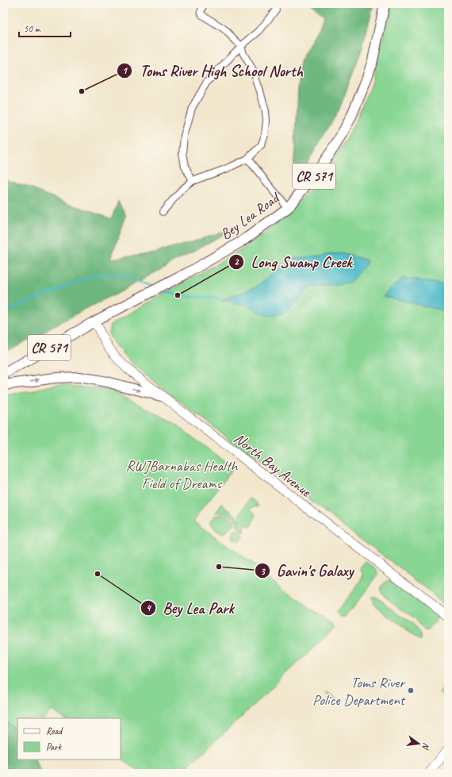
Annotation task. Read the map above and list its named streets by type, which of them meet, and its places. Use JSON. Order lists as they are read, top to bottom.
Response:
{
  "streets": {
    "main road": ["CR 571", "Bey Lea Road"],
    "street": ["North Bay Avenue"]
  },
  "crossings": [
    ["CR 571", "Bey Lea Road"],
    ["CR 571", "North Bay Avenue"],
    ["Bey Lea Road", "North Bay Avenue"]
  ],
  "parks": ["RWJBarnabas Health Field of Dreams"],
  "places": [
    "Toms River High School North",
    "Long Swamp Creek",
    "Gavin's Galaxy",
    "Bey Lea Park",
    "Toms River Police Department"
  ],
  "legend": ["Road", "Park"],
  "scale_bar": "50 m",
  "north": "right"
}
